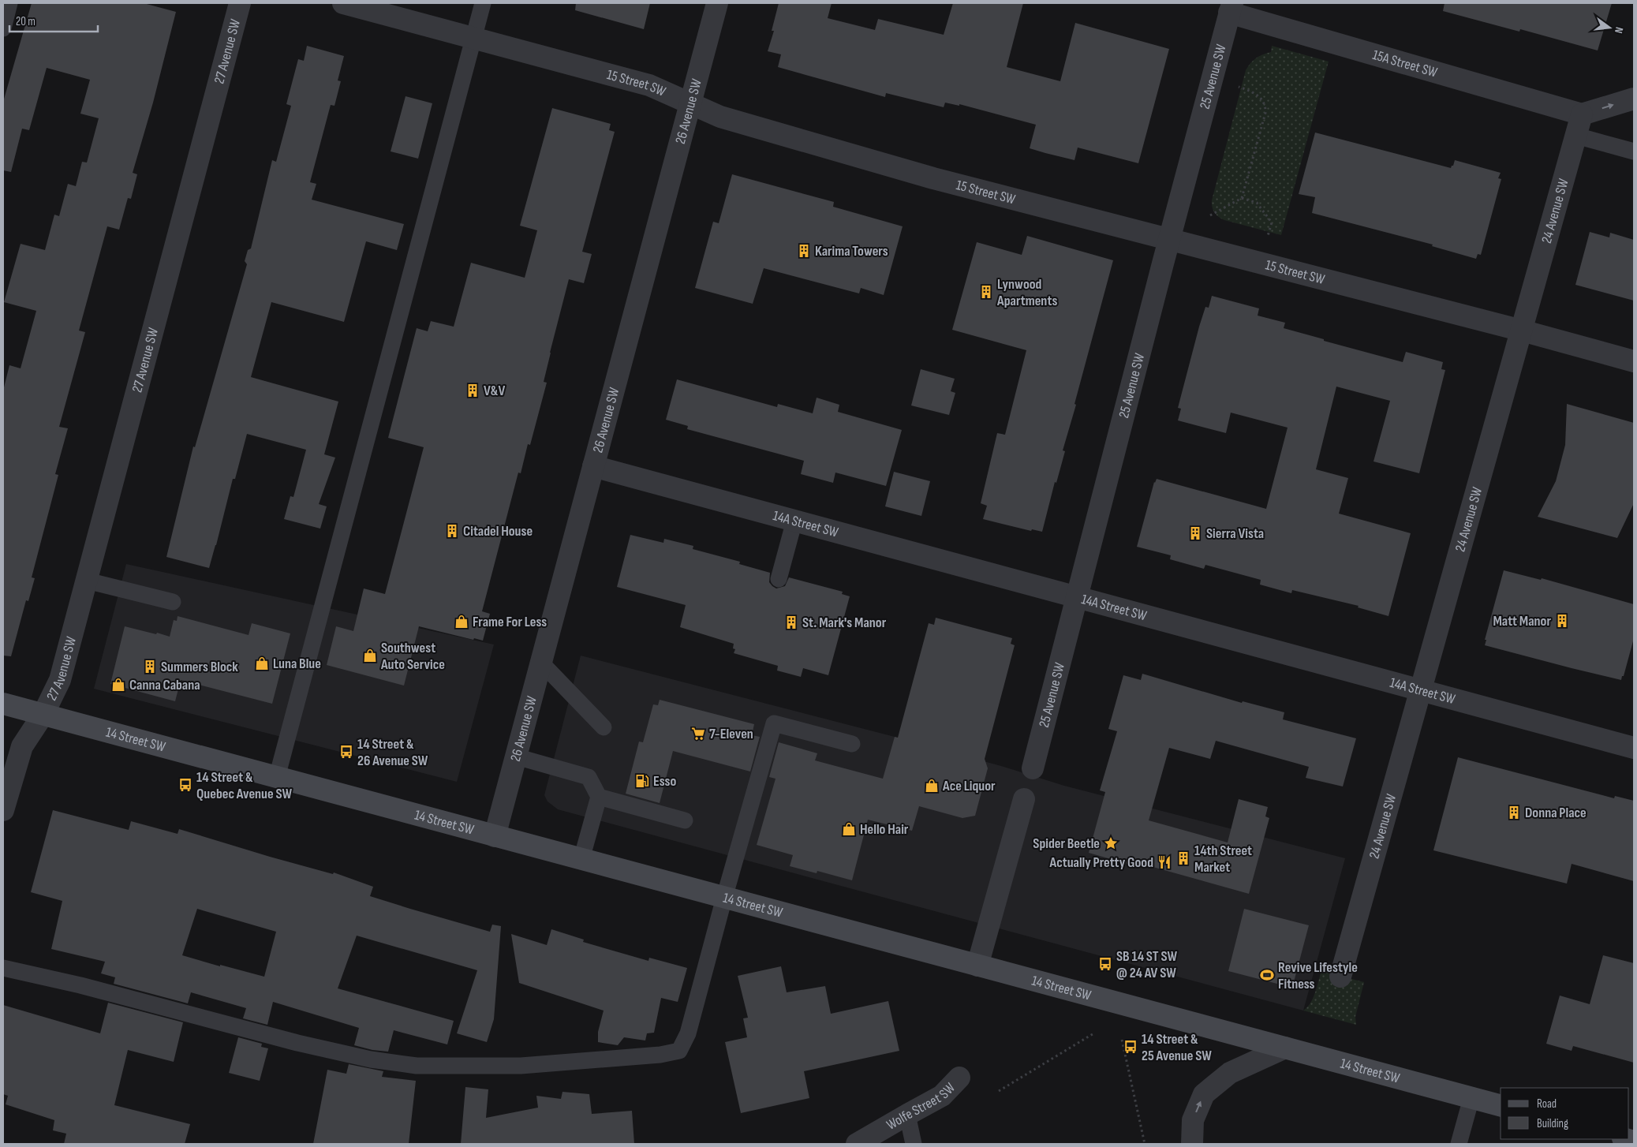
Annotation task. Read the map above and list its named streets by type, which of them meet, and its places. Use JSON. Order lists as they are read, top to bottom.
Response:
{
  "streets": {
    "main road": ["14 Street SW"],
    "street": [
      "27 Avenue SW",
      "15A Street SW",
      "25 Avenue SW",
      "15 Street SW",
      "26 Avenue SW",
      "24 Avenue SW",
      "14A Street SW",
      "Wolfe Street SW"
    ]
  },
  "crossings": [
    ["27 Avenue SW", "14 Street SW"],
    ["15A Street SW", "25 Avenue SW"],
    ["15A Street SW", "24 Avenue SW"],
    ["25 Avenue SW", "15 Street SW"],
    ["25 Avenue SW", "14A Street SW"],
    ["15 Street SW", "26 Avenue SW"],
    ["15 Street SW", "24 Avenue SW"],
    ["26 Avenue SW", "14A Street SW"],
    ["26 Avenue SW", "14 Street SW"],
    ["24 Avenue SW", "14A Street SW"]
  ],
  "places": {
    "building": [
      "Karima Towers",
      "Lynwood Apartments",
      "V&V",
      "Citadel House",
      "Sierra Vista",
      "Matt Manor",
      "St. Mark's Manor",
      "Summers Block",
      "Donna Place",
      "14th Street Market"
    ],
    "shop": [
      "Frame For Less",
      "Southwest Auto Service",
      "Luna Blue",
      "Canna Cabana",
      "Ace Liquor",
      "Hello Hair"
    ],
    "supermarket": ["7-Eleven"],
    "bus stop": [
      "14 Street & 26 Avenue SW",
      "14 Street & Quebec Avenue SW",
      "SB 14 ST SW @ 24 AV SW",
      "14 Street & 25 Avenue SW"
    ],
    "fuel station": ["Esso"],
    "place": ["Spider Beetle"],
    "restaurant": ["Actually Pretty Good"],
    "sports": ["Revive Lifestyle Fitness"]
  },
  "legend": ["Road", "Building"],
  "scale_bar": "20 m",
  "north": "right"
}
